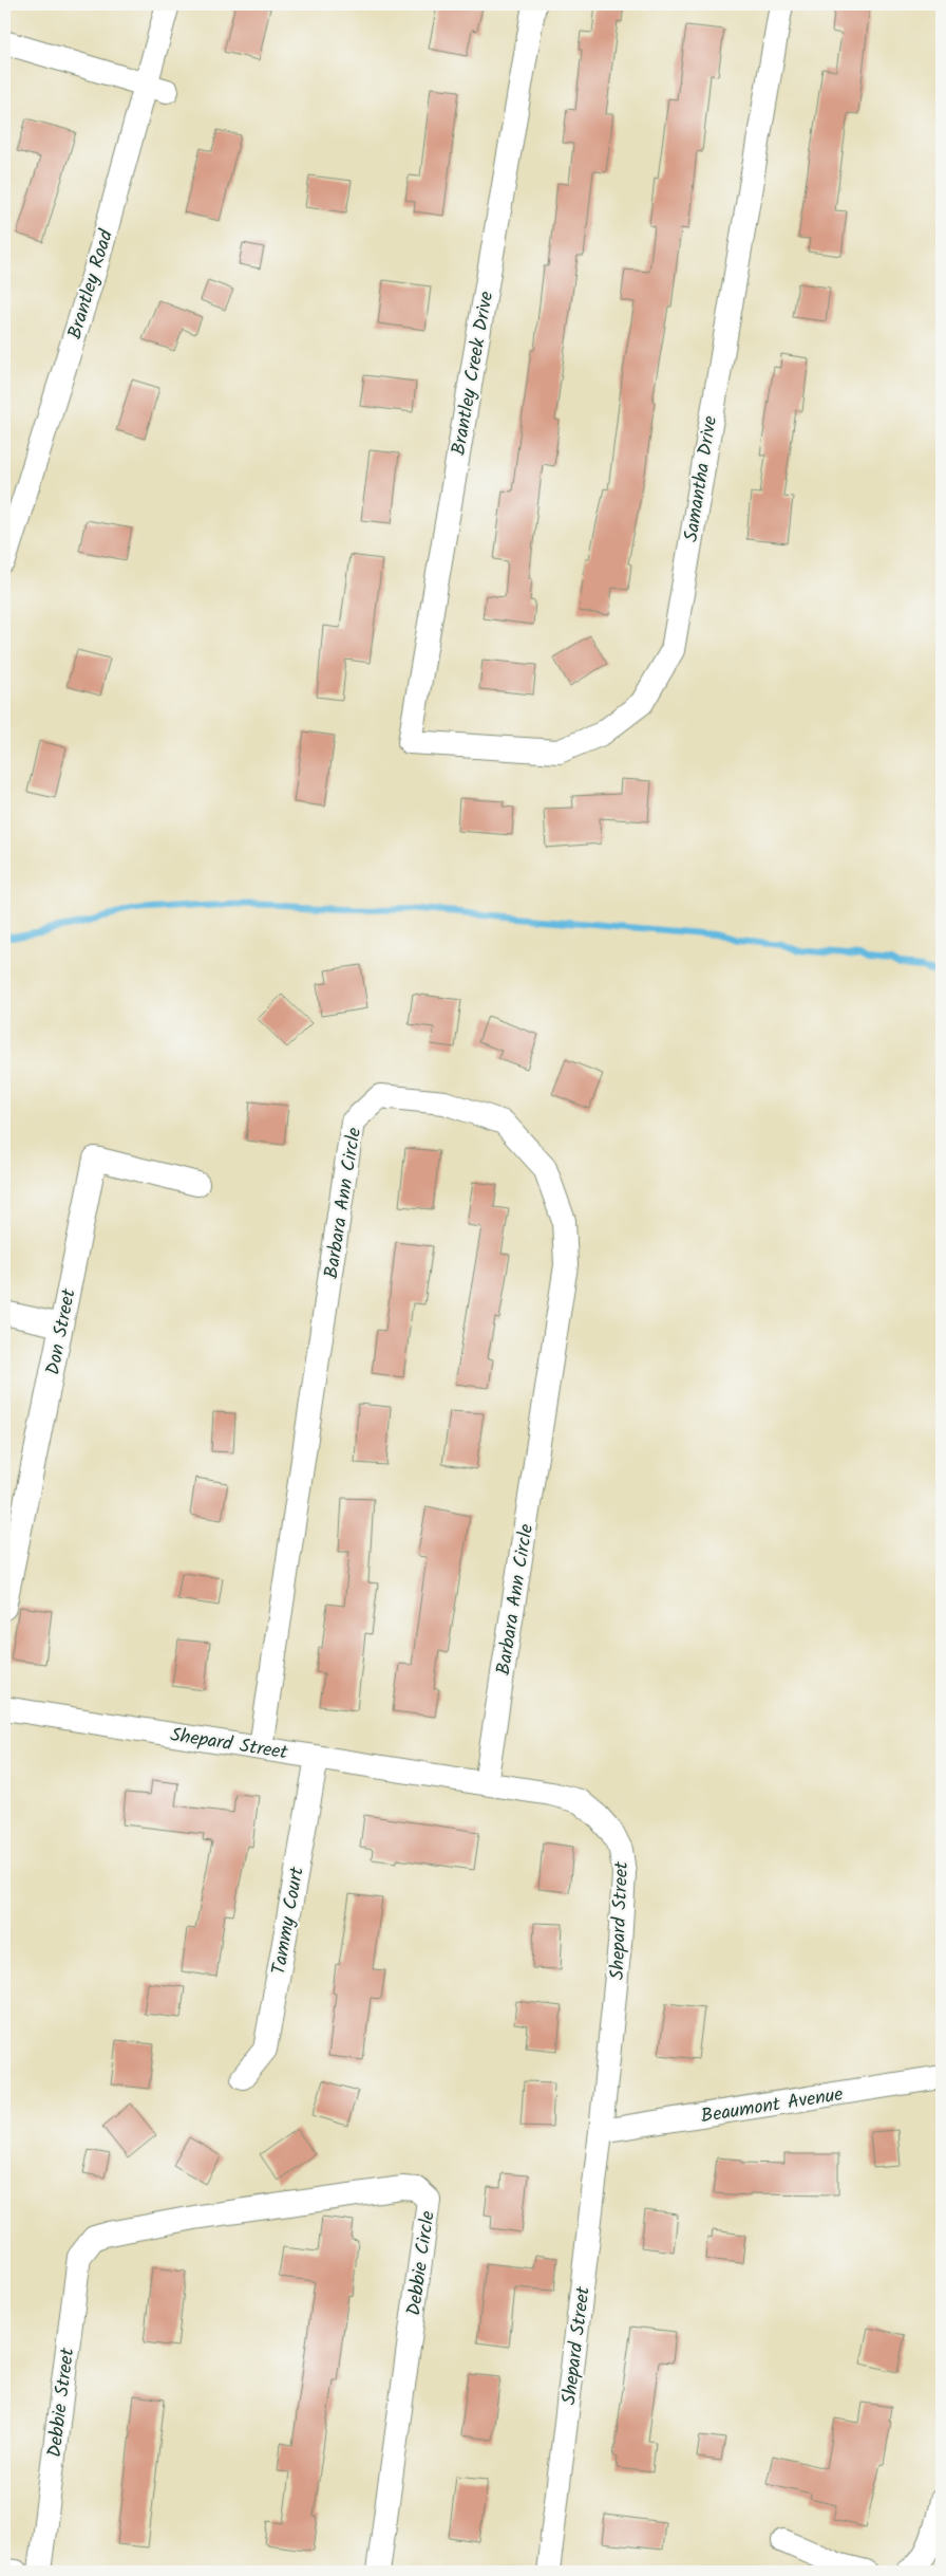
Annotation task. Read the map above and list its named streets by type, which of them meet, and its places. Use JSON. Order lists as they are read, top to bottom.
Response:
{
  "streets": {
    "street": [
      "Brantley Road",
      "Brantley Creek Drive",
      "Samantha Drive",
      "Barbara Ann Circle",
      "Don Street",
      "Shepard Street",
      "Tammy Court",
      "Beaumont Avenue",
      "Debbie Circle",
      "Debbie Street"
    ]
  },
  "crossings": [
    ["Brantley Creek Drive", "Samantha Drive"],
    ["Barbara Ann Circle", "Shepard Street"],
    ["Shepard Street", "Tammy Court"],
    ["Shepard Street", "Beaumont Avenue"],
    ["Debbie Circle", "Debbie Street"]
  ]
}
